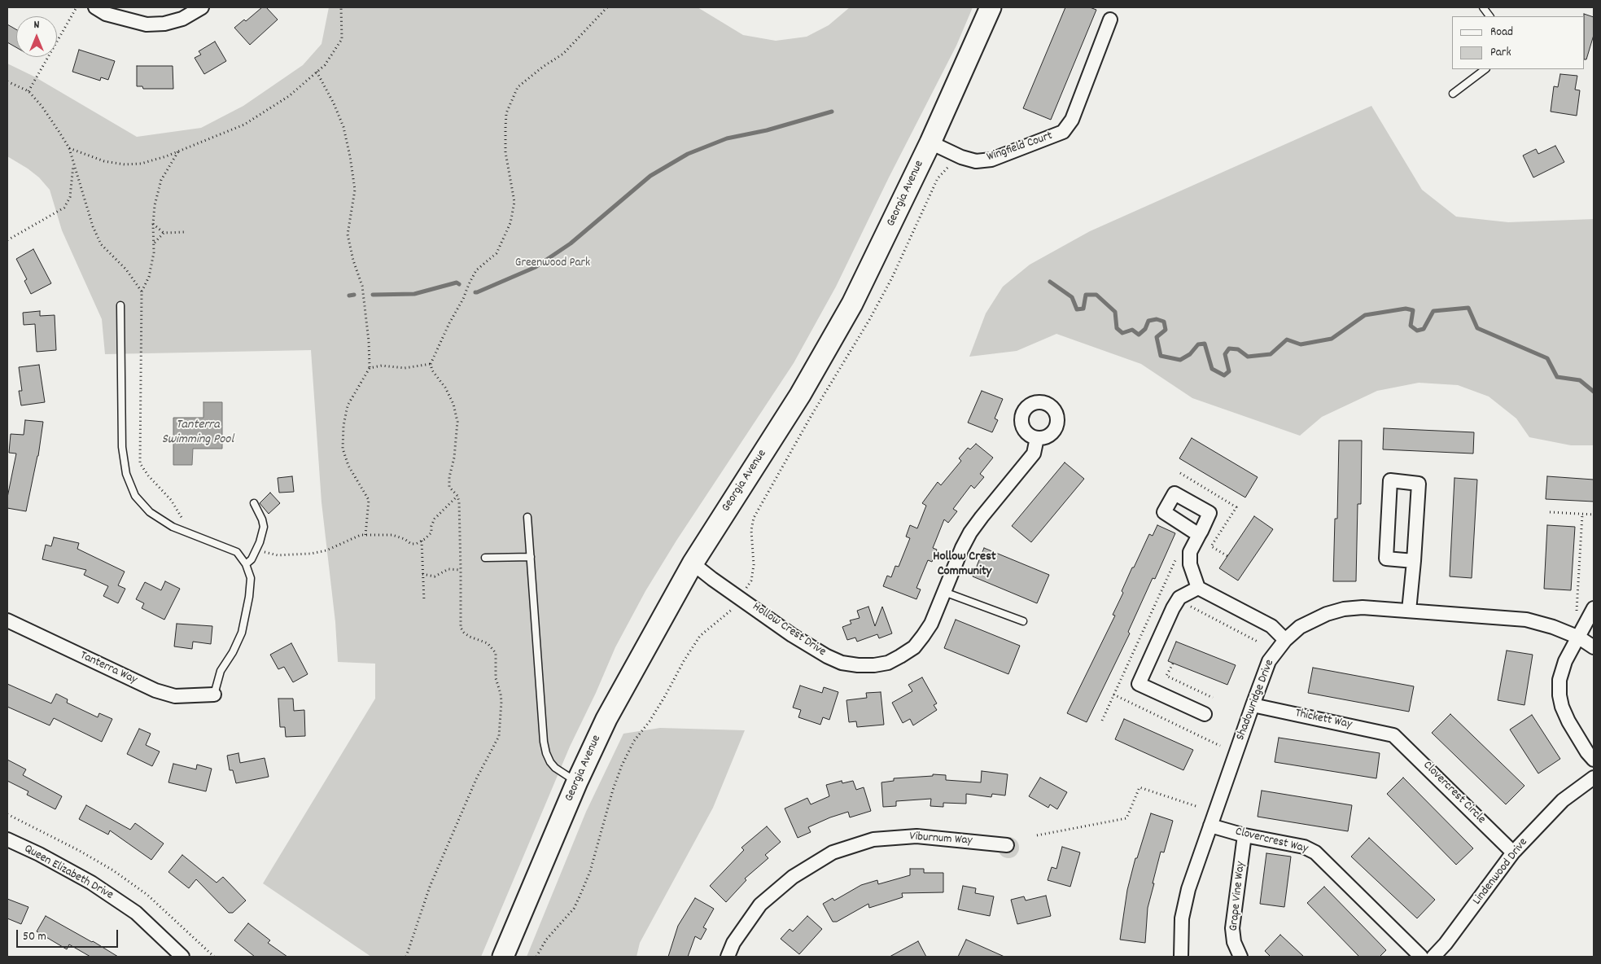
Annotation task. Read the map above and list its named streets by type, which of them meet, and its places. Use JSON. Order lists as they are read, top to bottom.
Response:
{
  "streets": {
    "main road": ["Georgia Avenue"],
    "street": [
      "Wingfield Court",
      "Hollow Crest Drive",
      "Tanterra Way",
      "Shadowridge Drive",
      "Thickett Way",
      "Clovercrest Circle",
      "Viburnum Way",
      "Clovercrest Way",
      "Lindenwood Drive",
      "Queen Elizabeth Drive",
      "Grape Vine Way"
    ]
  },
  "crossings": [
    ["Wingfield Court", "Georgia Avenue"],
    ["Georgia Avenue", "Hollow Crest Drive"],
    ["Shadowridge Drive", "Thickett Way"],
    ["Shadowridge Drive", "Clovercrest Way"],
    ["Thickett Way", "Clovercrest Circle"],
    ["Clovercrest Circle", "Lindenwood Drive"],
    ["Clovercrest Way", "Grape Vine Way"]
  ],
  "districts": ["Hollow Crest Community"],
  "water": ["Tanterra Swimming Pool"],
  "parks": ["Greenwood Park"],
  "legend": ["Road", "Park"],
  "scale_bar": "50 m",
  "north": "top"
}
